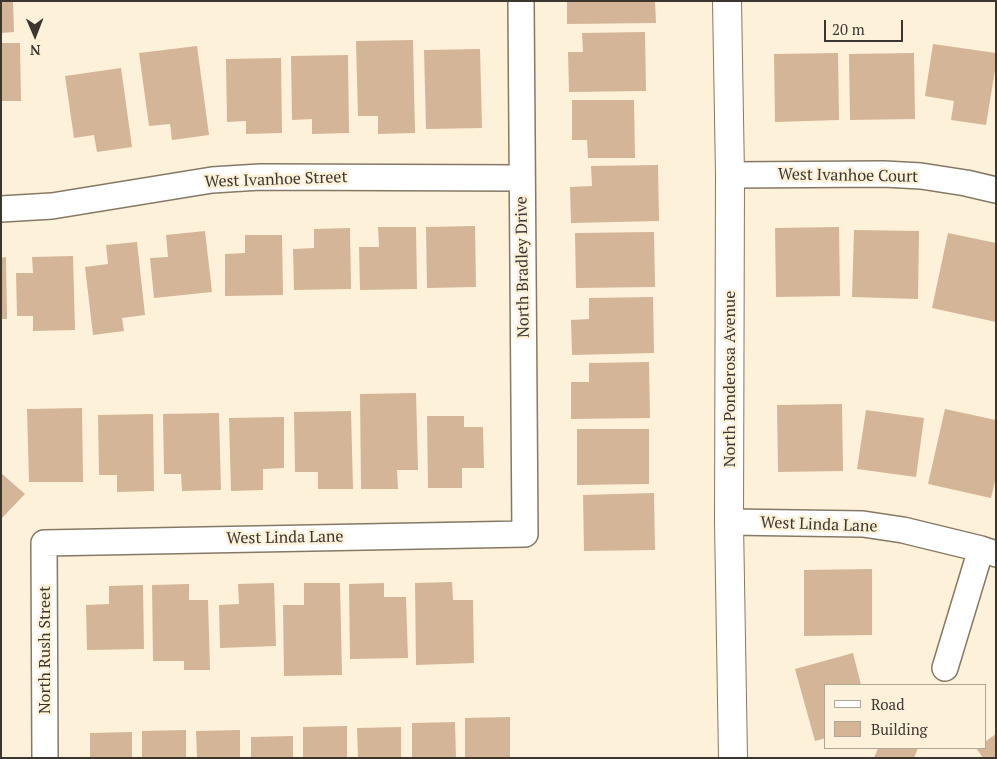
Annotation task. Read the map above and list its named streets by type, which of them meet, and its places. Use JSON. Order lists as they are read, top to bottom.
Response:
{
  "streets": {
    "street": [
      "West Ivanhoe Court",
      "West Ivanhoe Street",
      "North Bradley Drive",
      "North Ponderosa Avenue",
      "West Linda Lane",
      "North Rush Street"
    ]
  },
  "crossings": [
    ["West Ivanhoe Court", "North Ponderosa Avenue"],
    ["West Ivanhoe Street", "North Bradley Drive"],
    ["North Bradley Drive", "West Linda Lane"],
    ["North Ponderosa Avenue", "West Linda Lane"],
    ["West Linda Lane", "North Rush Street"]
  ],
  "legend": ["Road", "Building"],
  "scale_bar": "20 m",
  "north": "bottom"
}
